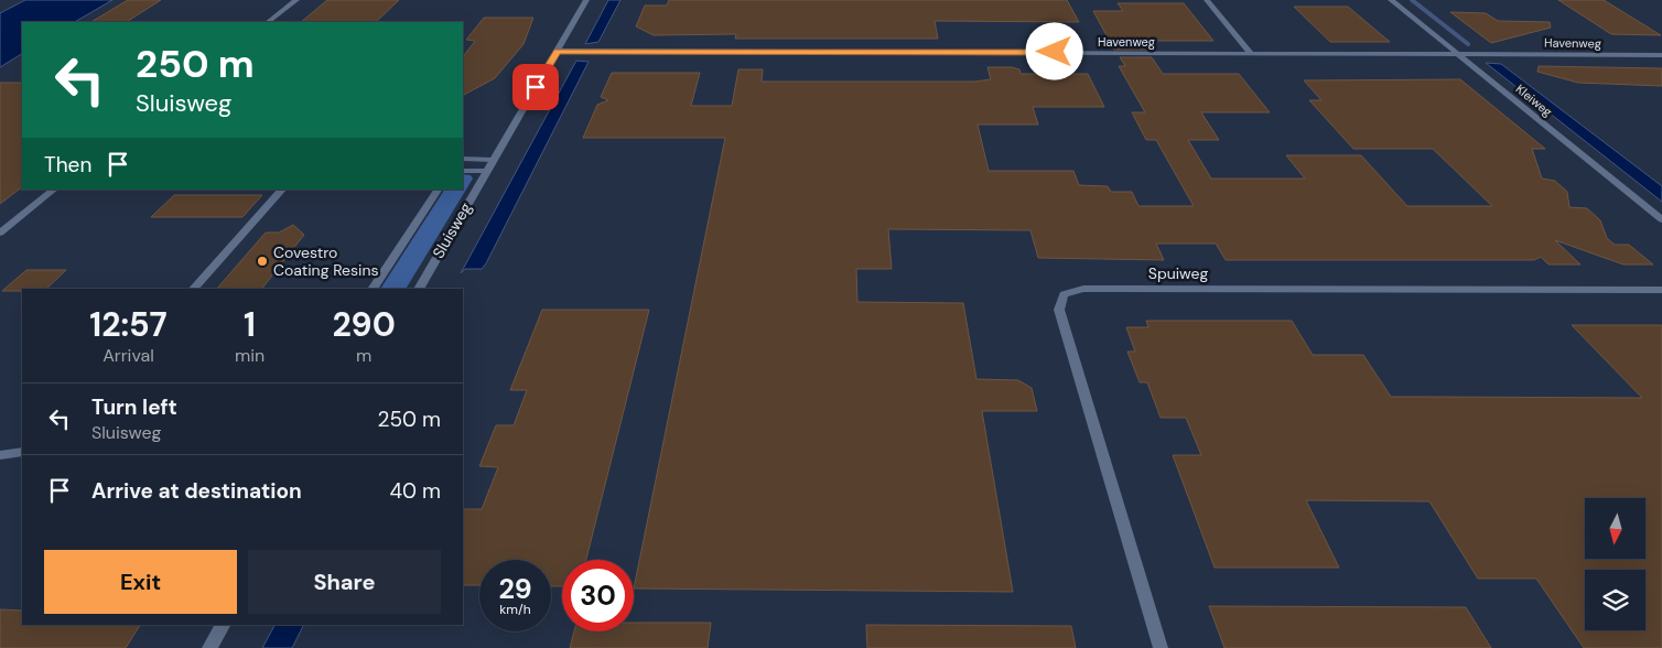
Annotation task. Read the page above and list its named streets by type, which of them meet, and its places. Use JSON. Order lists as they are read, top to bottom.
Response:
{
  "streets": {
    "street": [
      "Havenweg",
      "Kleiweg",
      "Sluisweg",
      "Spuiweg"
    ]
  },
  "crossings": [
    ["Havenweg", "Kleiweg"],
    ["Havenweg", "Sluisweg"]
  ],
  "places": ["Covestro Coating Resins"],
  "north": "bottom",
  "page": {
    "turn": ["250 m", "Sluisweg"],
    "then": "Then",
    "eta": [
      "12:57",
      "Arrival",
      "1",
      "min",
      "290",
      "m"
    ],
    "list": [
      {
        "name": "Turn left",
        "note": "Sluisweg",
        "value": "250 m"
      },
      {
        "name": "Arrive at destination",
        "value": "40 m"
      }
    ],
    "buttons": ["Exit", "Share"],
    "speed": "29 km/h",
    "limit": "30"
  }
}
